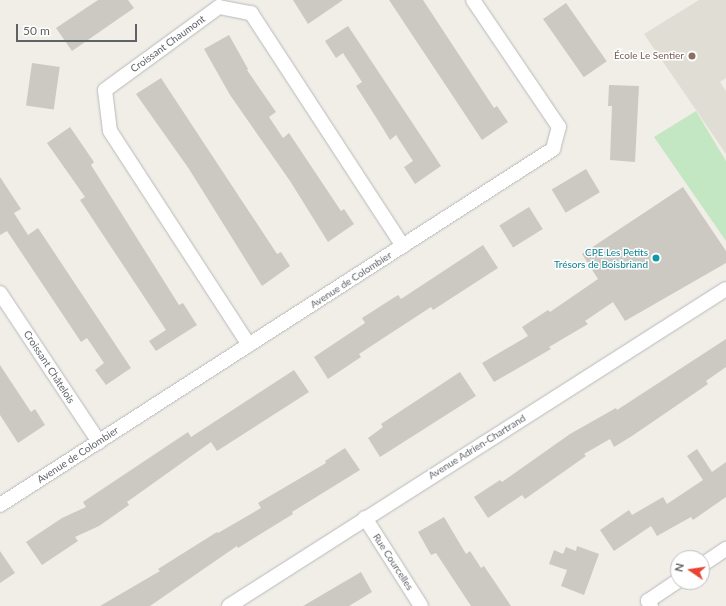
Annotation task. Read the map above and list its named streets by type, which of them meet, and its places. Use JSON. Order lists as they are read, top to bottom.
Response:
{
  "streets": {
    "street": [
      "Croissant Chaumont",
      "Avenue de Colombier",
      "Croissant Châtelois",
      "Avenue Adrien-Chartrand",
      "Rue Courcelles"
    ]
  },
  "crossings": [
    ["Croissant Chaumont", "Avenue de Colombier"],
    ["Avenue de Colombier", "Croissant Châtelois"],
    ["Avenue Adrien-Chartrand", "Rue Courcelles"]
  ],
  "places": ["École Le Sentier", "CPE Les Petits Trésors de Boisbriand"],
  "scale_bar": "50 m",
  "north": "left"
}
